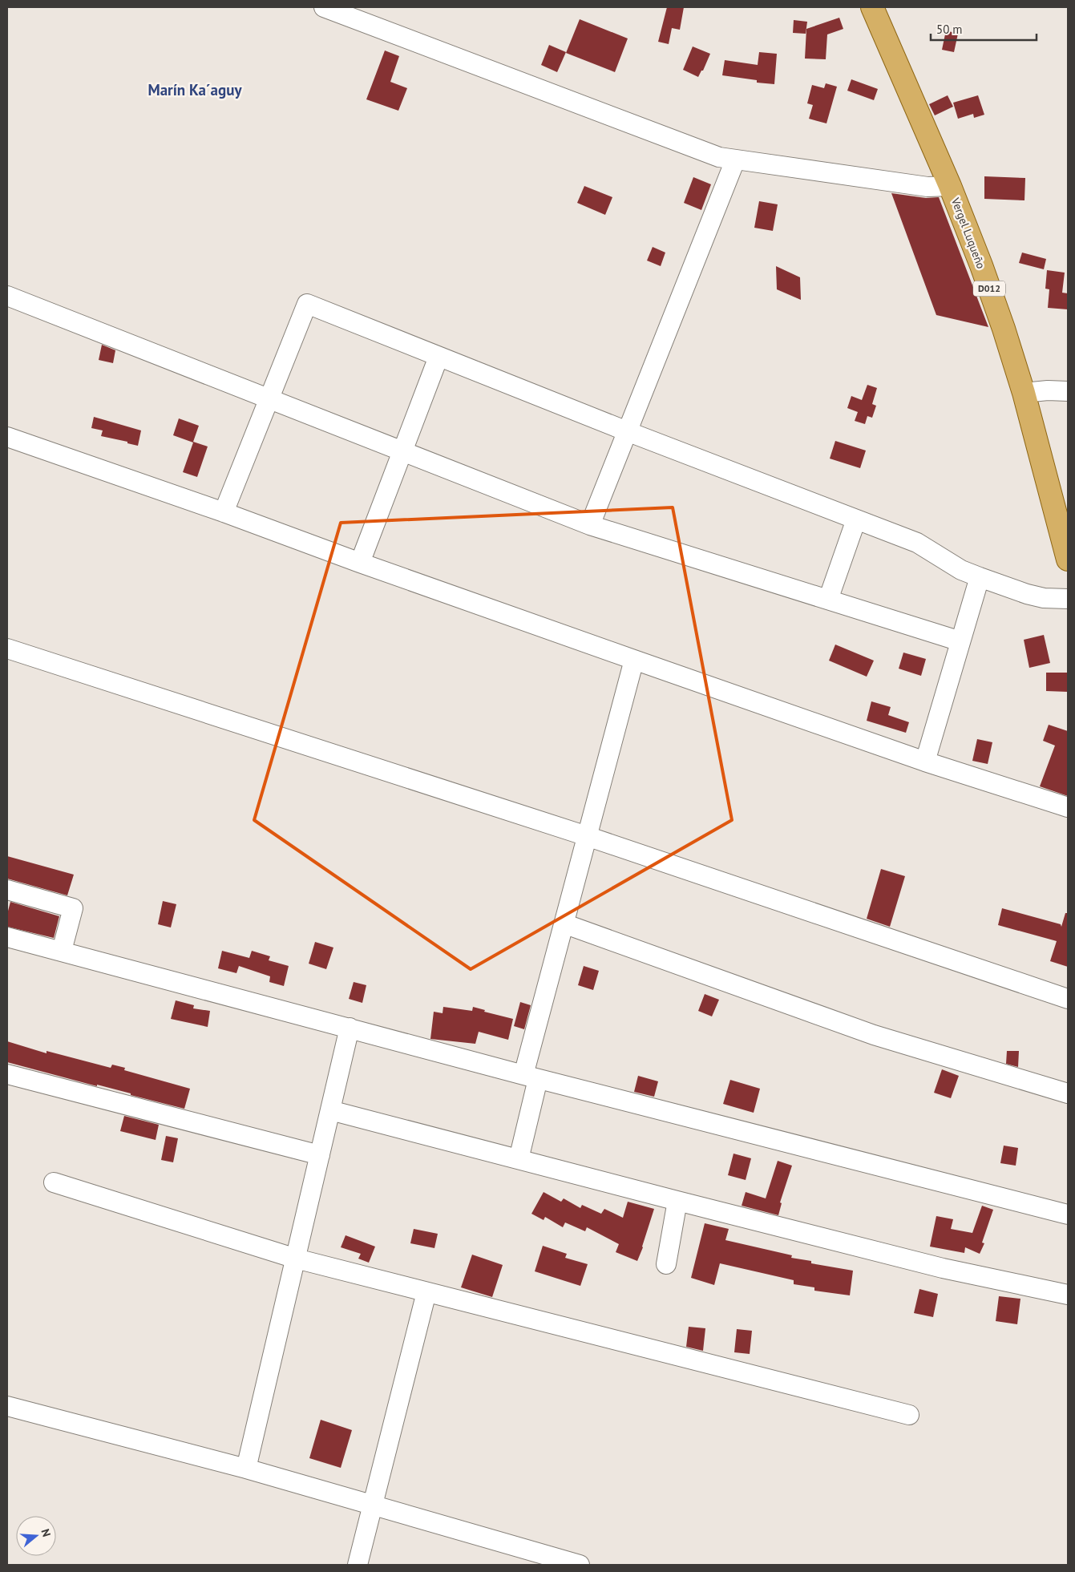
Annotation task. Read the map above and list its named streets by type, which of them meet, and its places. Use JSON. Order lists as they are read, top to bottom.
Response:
{
  "streets": {
    "main road": ["Vergel Luqueño", "D012"]
  },
  "districts": ["Marín Ka´aguy"],
  "scale_bar": "50 m",
  "north": "right"
}
